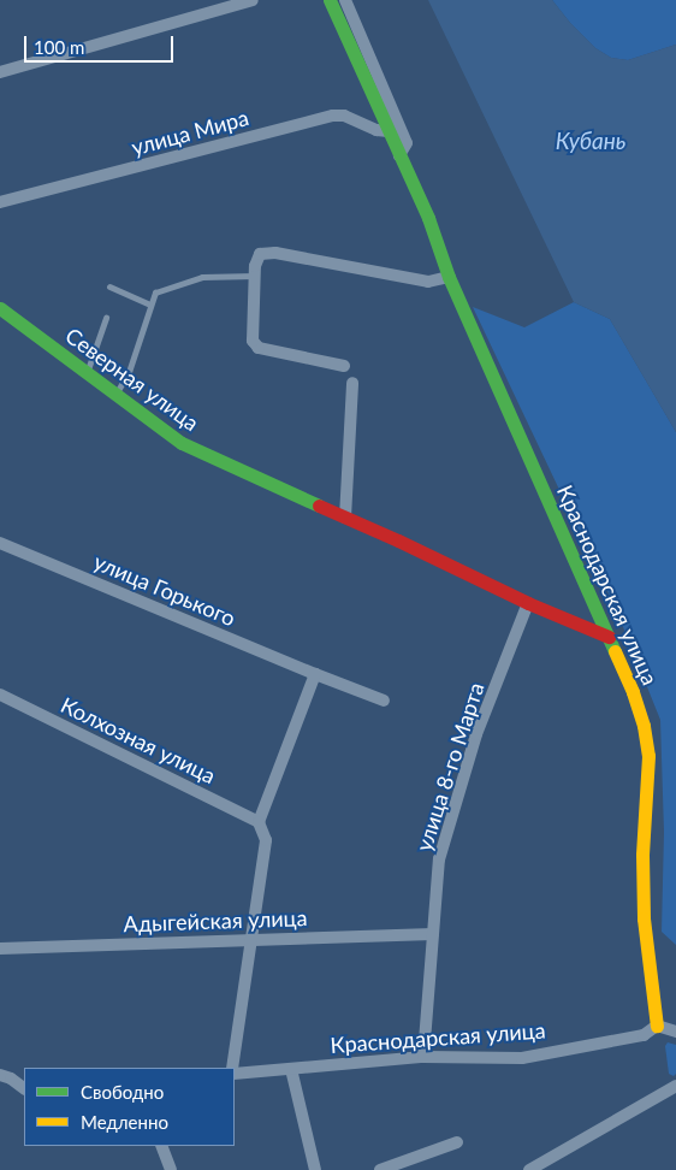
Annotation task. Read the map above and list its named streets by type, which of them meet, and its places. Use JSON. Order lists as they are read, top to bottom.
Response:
{
  "streets": {
    "street": [
      "улица Мира",
      "Северная улица",
      "Краснодарская улица",
      "улица Горького",
      "Колхозная улица",
      "улица 8-го Марта",
      "Адыгейская улица"
    ]
  },
  "crossings": [
    ["улица Мира", "Краснодарская улица"],
    ["Северная улица", "Краснодарская улица"],
    ["Северная улица", "улица 8-го Марта"],
    ["Краснодарская улица", "улица 8-го Марта"],
    ["улица 8-го Марта", "Адыгейская улица"]
  ],
  "water": ["Кубань"],
  "legend": ["Свободно", "Медленно"],
  "scale_bar": "100 m"
}
